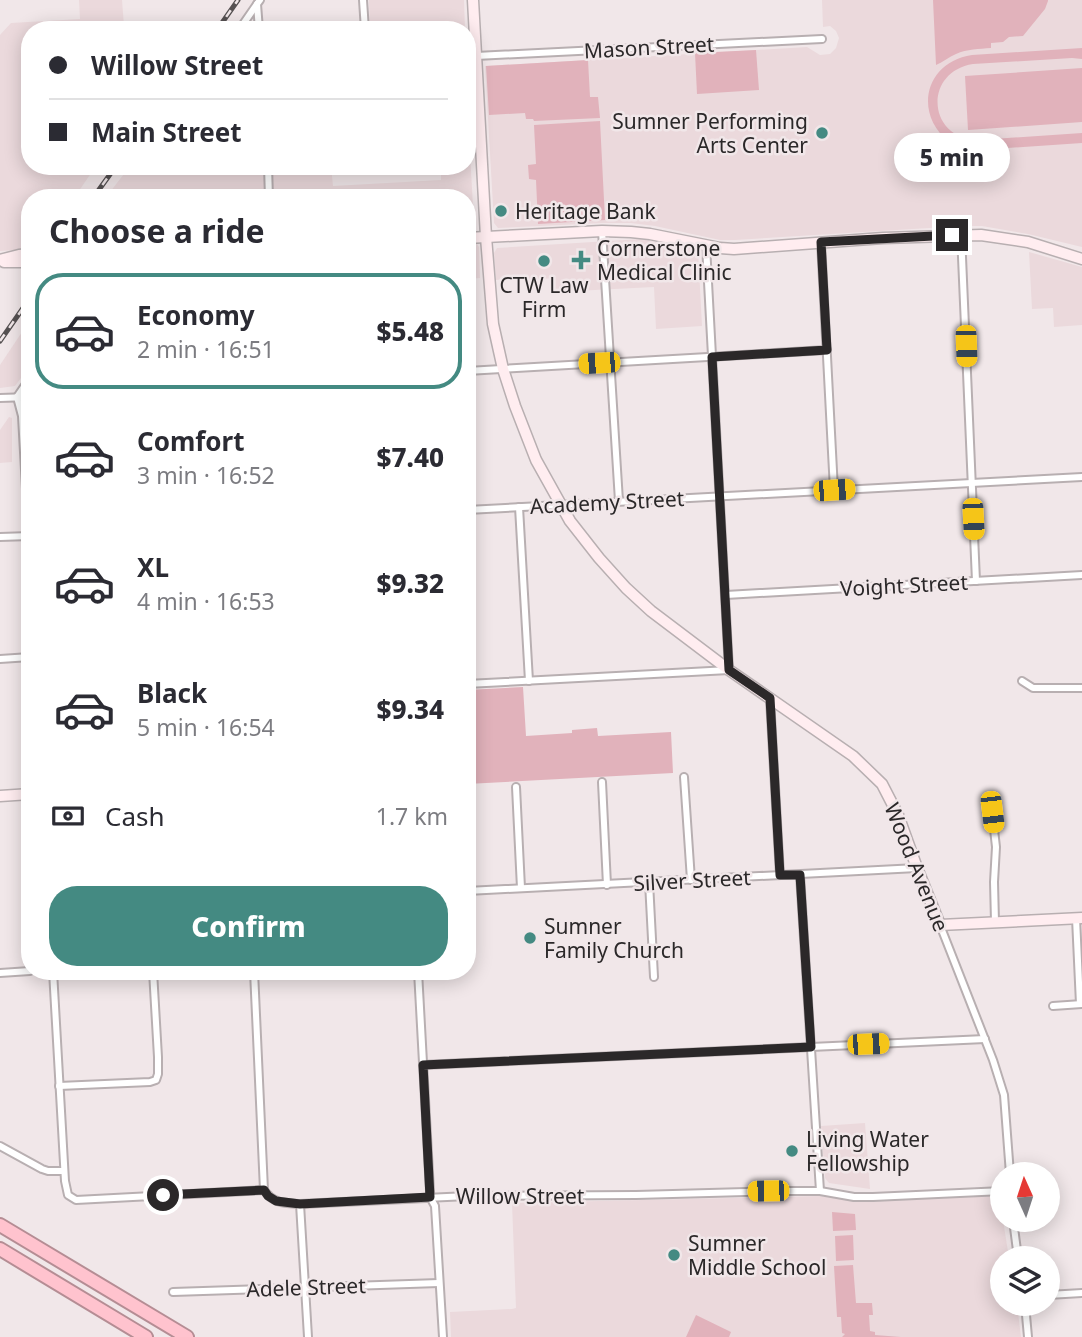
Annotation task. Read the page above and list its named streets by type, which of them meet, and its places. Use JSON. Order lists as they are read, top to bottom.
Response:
{
  "streets": {
    "street": [
      "Mason Street",
      "Academy Street",
      "Voight Street",
      "Wood Avenue",
      "Silver Street",
      "Willow Street",
      "Adele Street"
    ]
  },
  "crossings": [
    ["Mason Street", "Wood Avenue"],
    ["Academy Street", "Wood Avenue"],
    ["Wood Avenue", "Silver Street"]
  ],
  "places": {
    "other": [
      "Sumner Performing Arts Center",
      "Heritage Bank",
      "CTW Law Firm",
      "Sumner Family Church",
      "Living Water Fellowship",
      "Sumner Middle School"
    ],
    "health": ["Cornerstone Medical Clinic"]
  },
  "north": "top",
  "page": {
    "banner": ["Willow Street", "Main Street"],
    "bubble": "5 min",
    "heading": "Choose a ride",
    "list": [
      {
        "name": "Economy",
        "note": "2 min · 16:51",
        "value": "$5.48"
      },
      {
        "name": "Comfort",
        "note": "3 min · 16:52",
        "value": "$7.40"
      },
      {
        "name": "XL",
        "note": "4 min · 16:53",
        "value": "$9.32"
      },
      {
        "name": "Black",
        "note": "5 min · 16:54",
        "value": "$9.34"
      }
    ],
    "pay": ["Cash", "1.7 km"],
    "buttons": "Confirm"
  }
}
